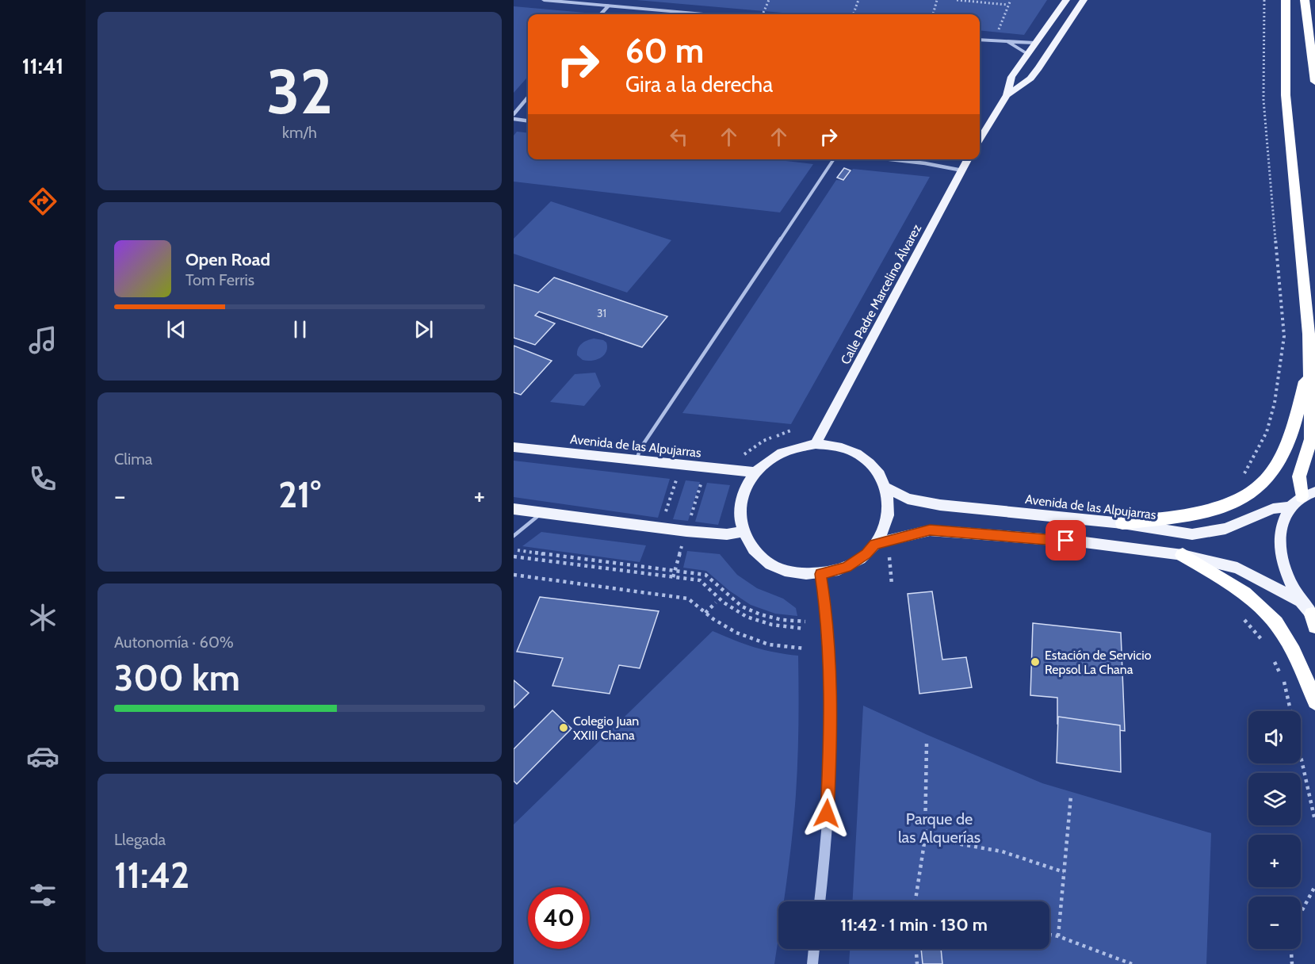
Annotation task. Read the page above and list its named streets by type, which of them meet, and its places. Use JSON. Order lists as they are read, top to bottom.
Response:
{
  "streets": {
    "main road": ["Calle Padre Marcelino Álvarez", "Avenida de las Alpujarras"]
  },
  "crossings": [
    ["Calle Padre Marcelino Álvarez", "Avenida de las Alpujarras"]
  ],
  "parks": ["Parque de las Alquerías"],
  "places": ["Estación de Servicio Repsol La Chana", "Colegio Juan XXIII Chana"],
  "house_numbers": ["31"],
  "page": {
    "tabs": "11:41",
    "tile": [
      ["32", "km/h"],
      "Clima",
      ["Autonomía · 60%", "300 km"],
      ["Llegada", "11:42"]
    ],
    "turn": ["60 m", "Gira a la derecha"],
    "song": ["Open Road", "Tom Ferris"],
    "heat": ["−", "21°", "+"],
    "map_buttons": ["+", "−"],
    "limit": "40",
    "trip": "11:42 · 1 min · 130 m"
  }
}
